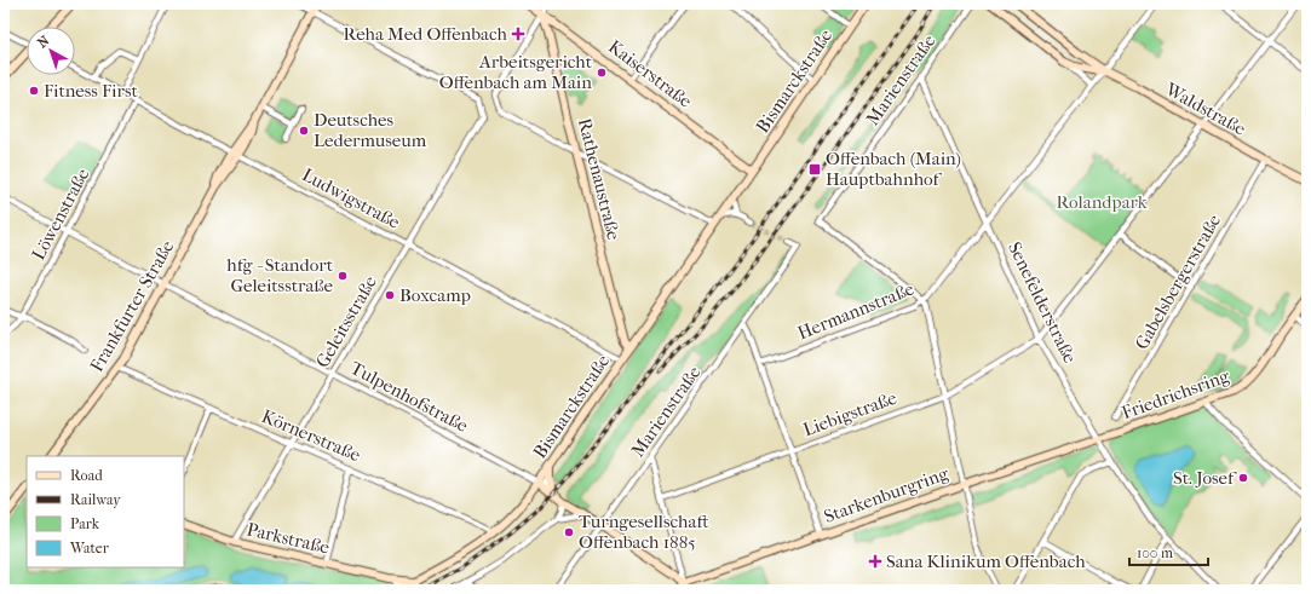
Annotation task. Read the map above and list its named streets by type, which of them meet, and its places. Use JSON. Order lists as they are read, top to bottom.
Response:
{
  "streets": {
    "main road": [
      "Kaiserstraße",
      "Bismarckstraße",
      "Waldstraße",
      "Rathenaustraße",
      "Frankfurter Straße",
      "Friedrichsring",
      "Starkenburgring",
      "Parkstraße"
    ],
    "street": [
      "Marienstraße",
      "Ludwigstraße",
      "Löwenstraße",
      "Gabelsbergerstraße",
      "Senefelderstraße",
      "Hermannstraße",
      "Geleitsstraße",
      "Tulpenhofstraße",
      "Liebigstraße",
      "Körnerstraße"
    ]
  },
  "crossings": [
    ["Kaiserstraße", "Bismarckstraße"],
    ["Kaiserstraße", "Rathenaustraße"],
    ["Marienstraße", "Senefelderstraße"],
    ["Marienstraße", "Hermannstraße"],
    ["Bismarckstraße", "Rathenaustraße"],
    ["Bismarckstraße", "Ludwigstraße"],
    ["Bismarckstraße", "Tulpenhofstraße"],
    ["Bismarckstraße", "Körnerstraße"],
    ["Bismarckstraße", "Parkstraße"],
    ["Waldstraße", "Gabelsbergerstraße"],
    ["Waldstraße", "Hermannstraße"],
    ["Ludwigstraße", "Löwenstraße"],
    ["Ludwigstraße", "Frankfurter Straße"],
    ["Ludwigstraße", "Geleitsstraße"],
    ["Löwenstraße", "Tulpenhofstraße"],
    ["Senefelderstraße", "Hermannstraße"],
    ["Senefelderstraße", "Friedrichsring"],
    ["Senefelderstraße", "Liebigstraße"],
    ["Senefelderstraße", "Starkenburgring"],
    ["Frankfurter Straße", "Geleitsstraße"],
    ["Frankfurter Straße", "Tulpenhofstraße"],
    ["Frankfurter Straße", "Körnerstraße"],
    ["Geleitsstraße", "Tulpenhofstraße"],
    ["Geleitsstraße", "Körnerstraße"],
    ["Geleitsstraße", "Parkstraße"],
    ["Friedrichsring", "Starkenburgring"]
  ],
  "parks": ["Rolandpark"],
  "places": {
    "health": ["Reha Med Offenbach", "Sana Klinikum Offenbach"],
    "other": [
      "Arbeitsgericht Offenbach am Main",
      "Fitness First",
      "Deutsches Ledermuseum",
      "hfg - Standort Geleitsstraße",
      "Boxcamp",
      "St. Josef",
      "Turngesellschaft Offenbach 1885"
    ],
    "transit": ["Offenbach (Main) Hauptbahnhof"]
  },
  "legend": [
    "Road",
    "Railway",
    "Park",
    "Water"
  ],
  "scale_bar": "100 m",
  "north": "top left"
}
